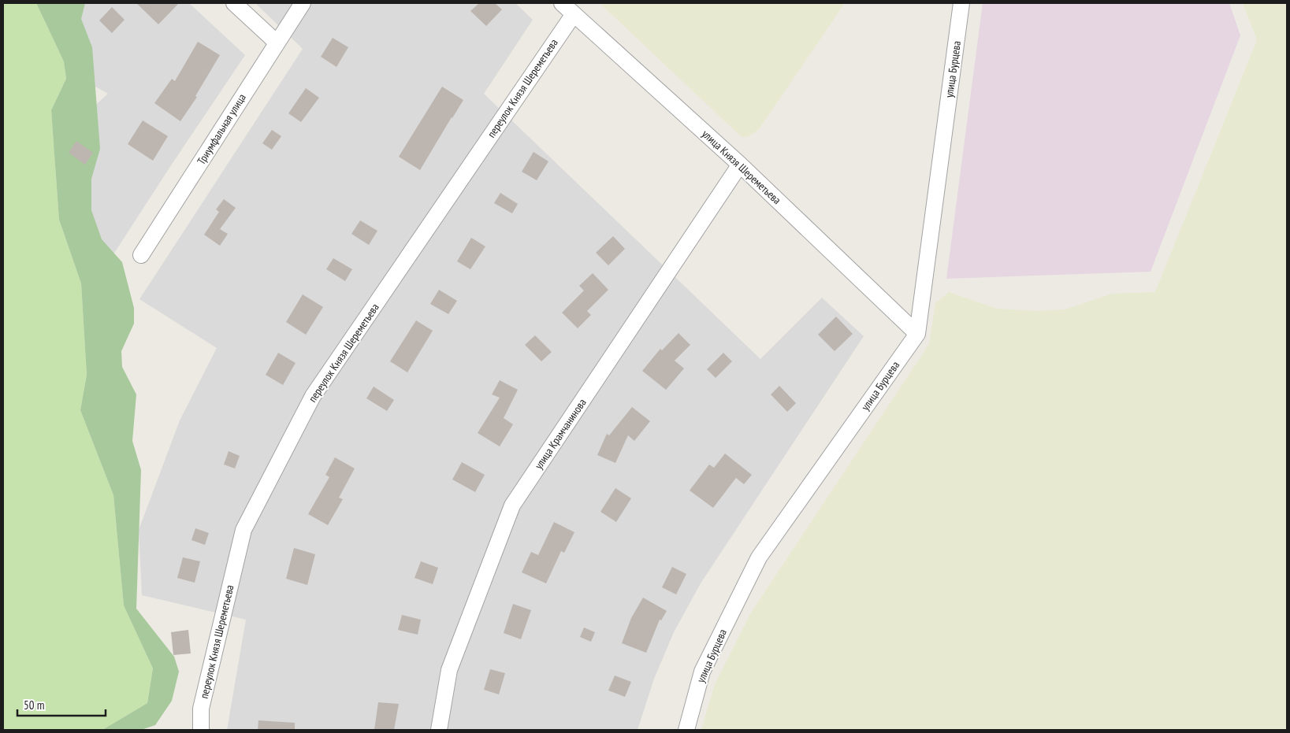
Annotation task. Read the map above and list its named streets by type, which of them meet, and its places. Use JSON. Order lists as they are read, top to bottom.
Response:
{
  "streets": {
    "street": [
      "улица Бурцева",
      "переулок Князя Шереметьева",
      "Триумфальная улица",
      "улица Князя Шереметьева",
      "улица Крамчанинова"
    ]
  },
  "crossings": [
    ["улица Бурцева", "улица Князя Шереметьева"],
    ["переулок Князя Шереметьева", "улица Князя Шереметьева"],
    ["улица Князя Шереметьева", "улица Крамчанинова"]
  ],
  "scale_bar": "50 m"
}
